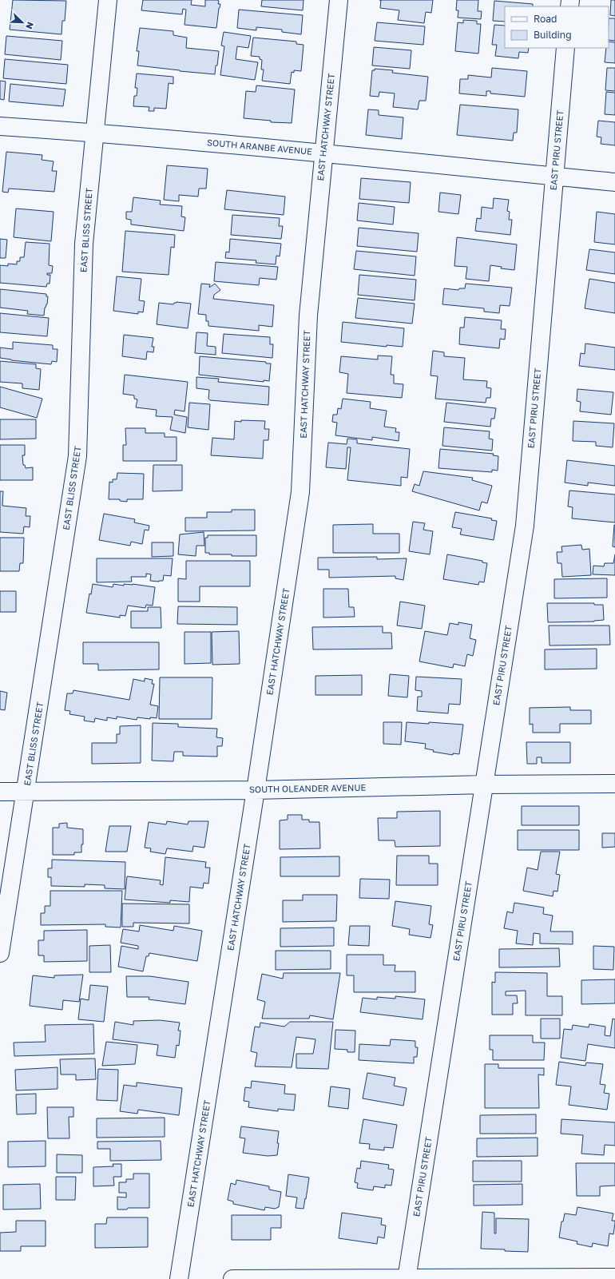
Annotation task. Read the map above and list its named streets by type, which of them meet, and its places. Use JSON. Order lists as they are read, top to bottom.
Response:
{
  "streets": {
    "street": [
      "EAST HATCHWAY STREET",
      "SOUTH ARANBE AVENUE",
      "EAST PIRU STREET",
      "EAST BLISS STREET",
      "SOUTH OLEANDER AVENUE"
    ]
  },
  "crossings": [
    ["EAST HATCHWAY STREET", "SOUTH ARANBE AVENUE"],
    ["EAST HATCHWAY STREET", "SOUTH OLEANDER AVENUE"],
    ["SOUTH ARANBE AVENUE", "EAST PIRU STREET"],
    ["SOUTH ARANBE AVENUE", "EAST BLISS STREET"],
    ["EAST PIRU STREET", "SOUTH OLEANDER AVENUE"],
    ["EAST BLISS STREET", "SOUTH OLEANDER AVENUE"]
  ],
  "legend": ["Road", "Building"],
  "north": "bottom right"
}
